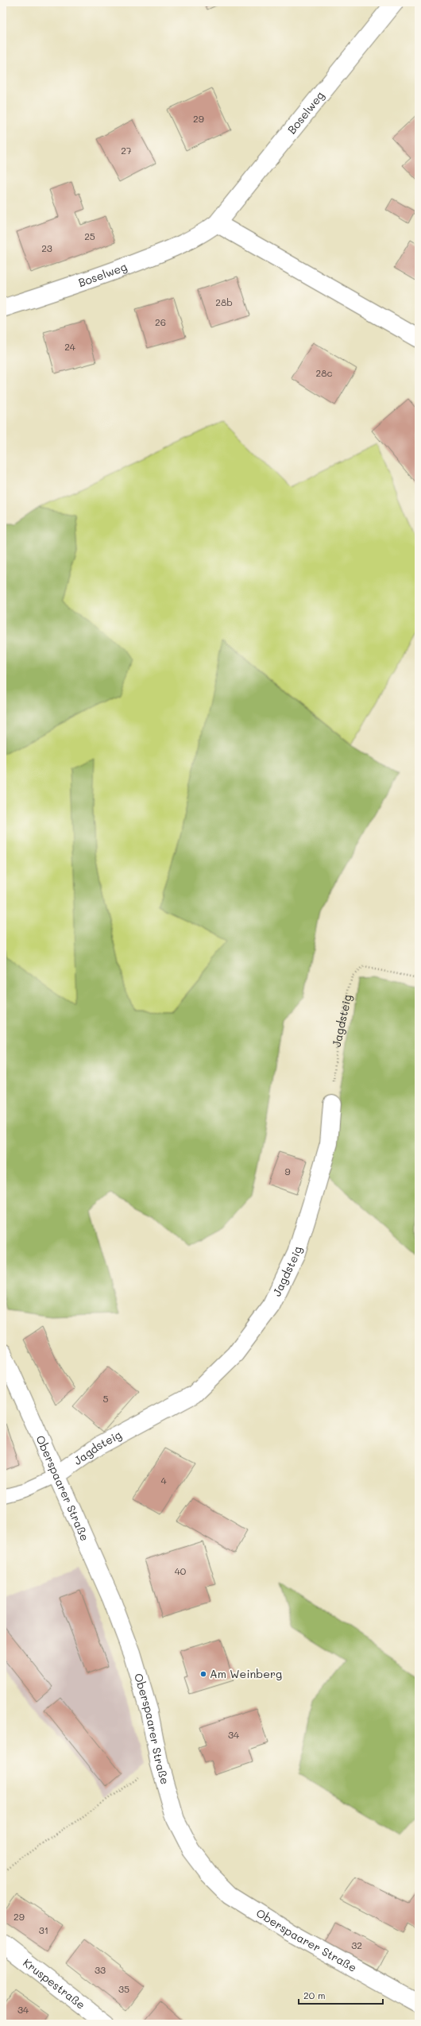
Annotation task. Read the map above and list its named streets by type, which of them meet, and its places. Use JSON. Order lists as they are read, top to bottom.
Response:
{
  "streets": {
    "street": [
      "Boselweg",
      "Jagdsteig",
      "Oberspaarer Straße",
      "Kruspestraße"
    ]
  },
  "crossings": [
    ["Jagdsteig", "Oberspaarer Straße"]
  ],
  "places": ["Am Weinberg"],
  "house_numbers": [
    "29",
    "27",
    "25",
    "23",
    "28b",
    "26",
    "24",
    "28c",
    "9",
    "5",
    "4",
    "40",
    "34",
    "29",
    "31",
    "32",
    "33",
    "35",
    "34"
  ],
  "scale_bar": "20 m"
}
